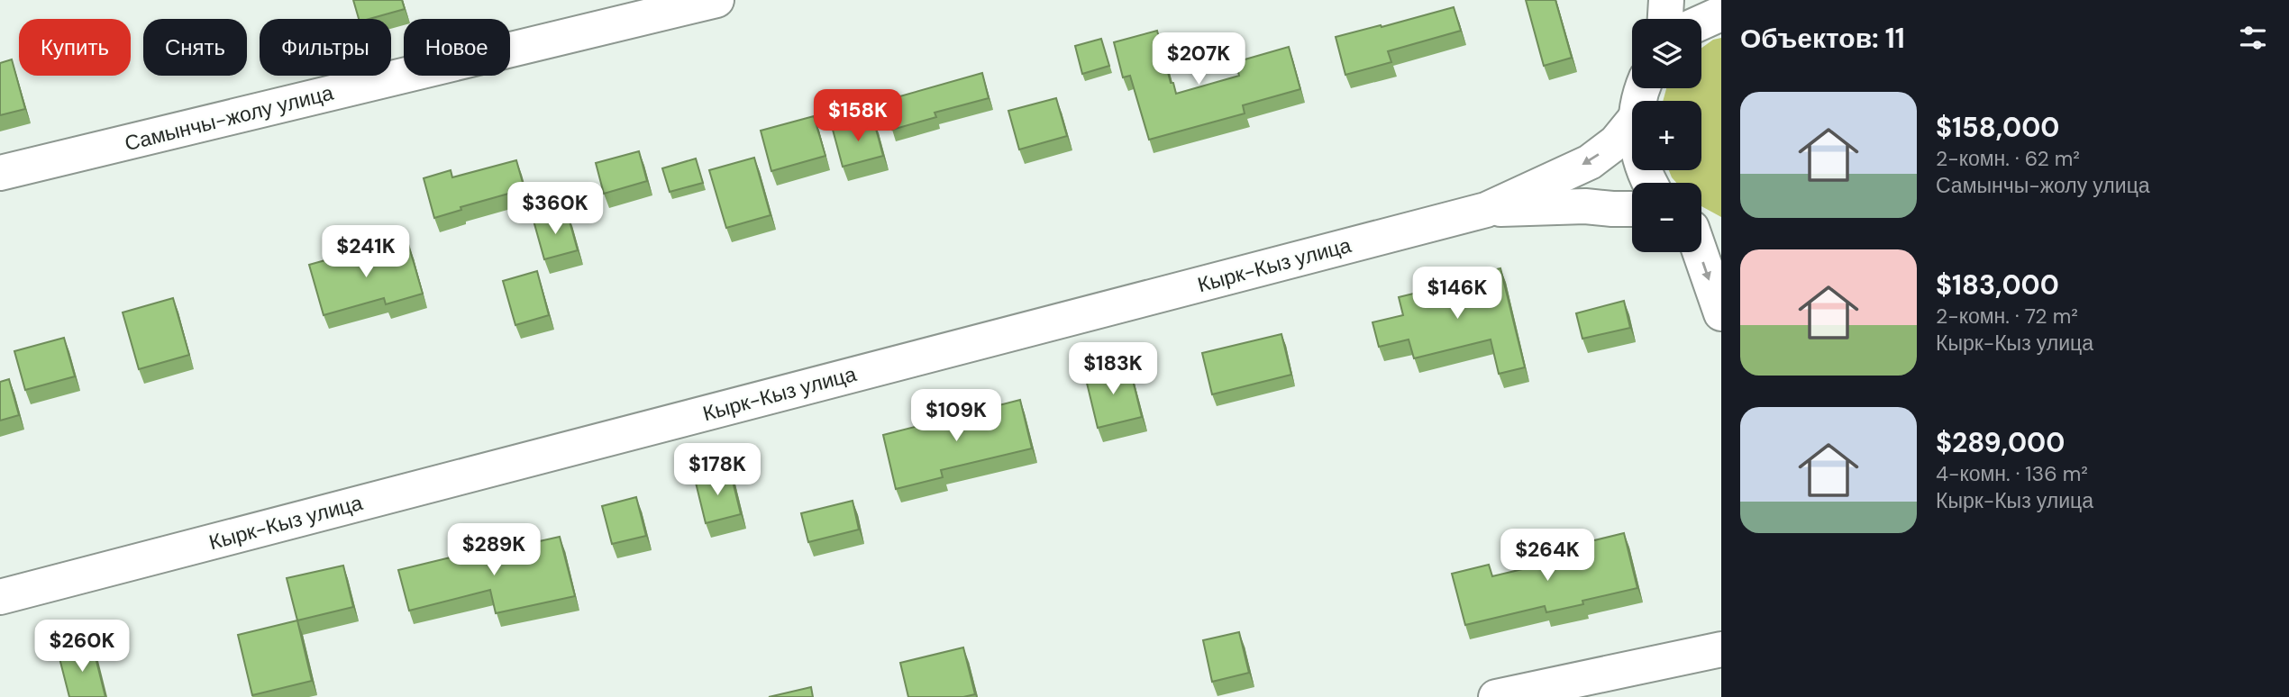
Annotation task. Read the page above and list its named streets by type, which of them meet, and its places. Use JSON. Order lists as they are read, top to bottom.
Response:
{
  "streets": {
    "street": ["Самынчы-жолу улица", "Кырк-Кыз улица"]
  },
  "page": {
    "heading": "Объектов: 11",
    "map_buttons": ["+", "−"],
    "chip": [
      "Купить",
      "Снять",
      "Фильтры",
      "Новое"
    ],
    "price": [
      "$207K",
      "$158K",
      "$360K",
      "$241K",
      "$146K",
      "$183K",
      "$109K",
      "$178K",
      "$289K",
      "$264K",
      "$260K"
    ],
    "list": [
      {
        "name": "$158,000",
        "note": "2-комн. · 62 m² · Самынчы-жолу улица"
      },
      {
        "name": "$183,000",
        "note": "2-комн. · 72 m² · Кырк-Кыз улица"
      },
      {
        "name": "$289,000",
        "note": "4-комн. · 136 m² · Кырк-Кыз улица"
      }
    ]
  }
}
